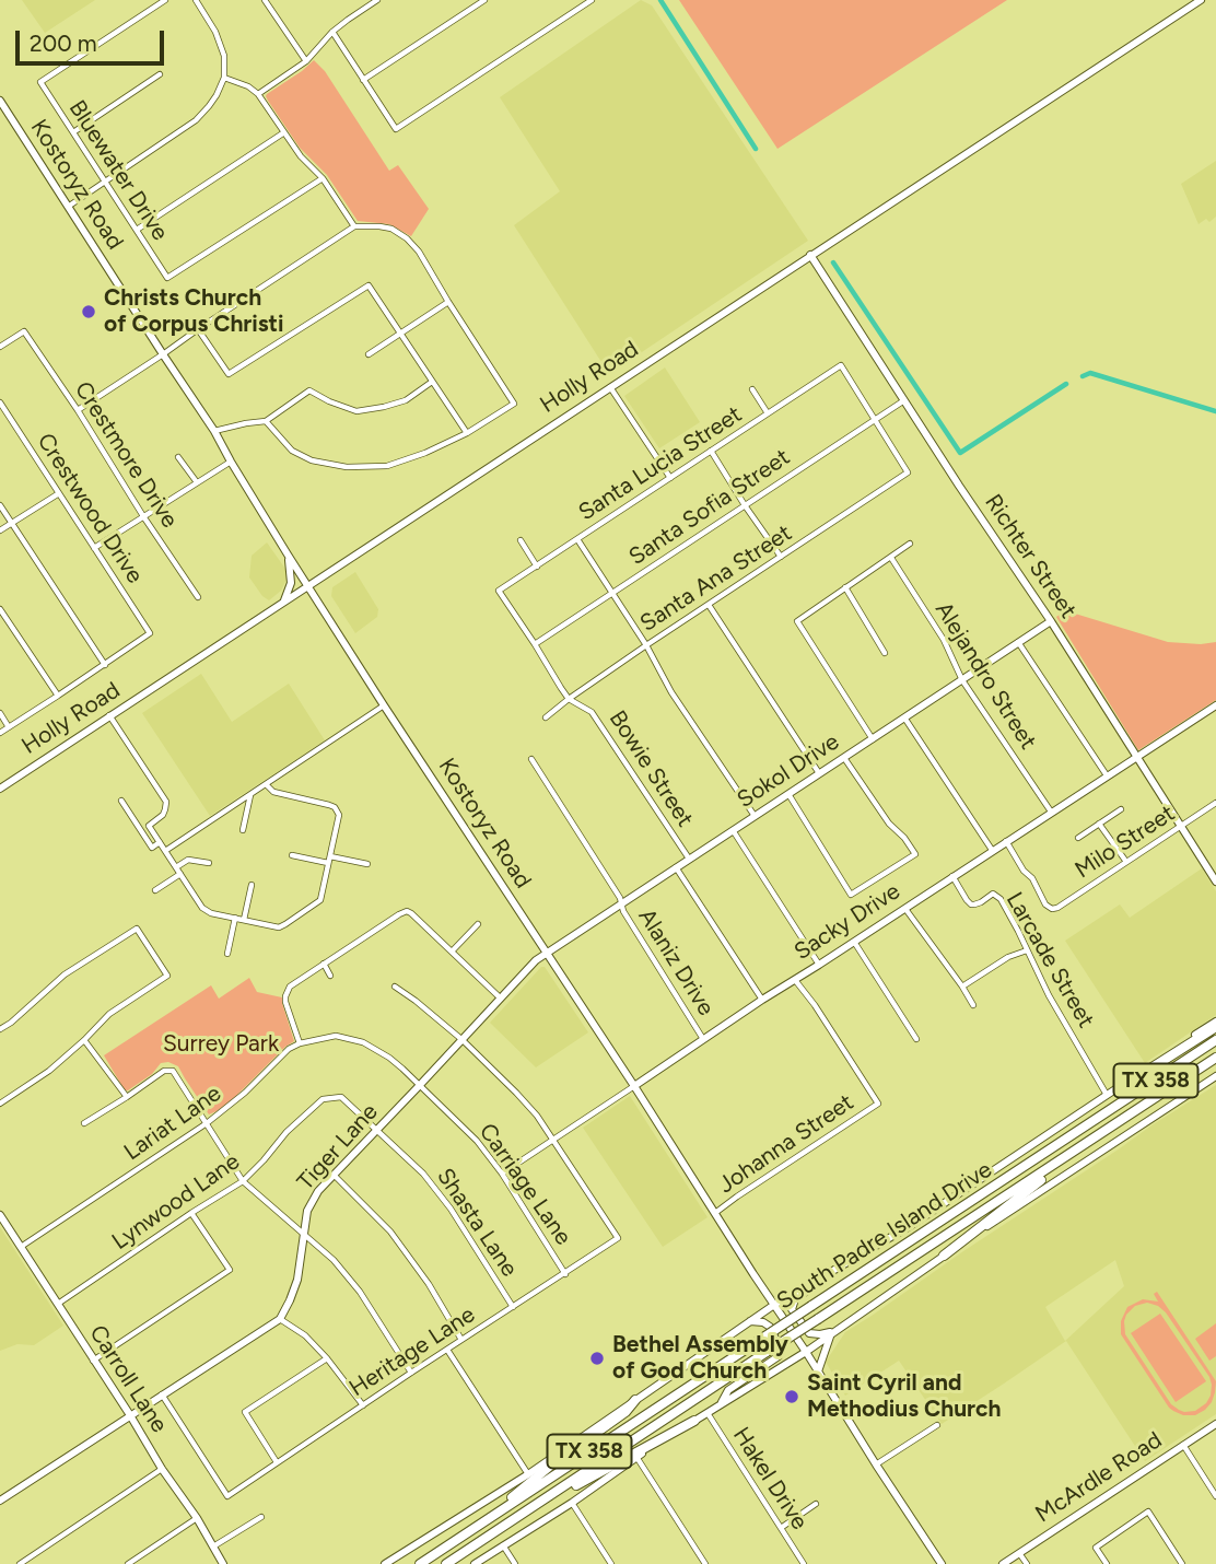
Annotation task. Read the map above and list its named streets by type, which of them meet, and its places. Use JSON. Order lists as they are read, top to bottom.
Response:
{
  "streets": {
    "highway": ["TX 358", "South Padre Island Drive"],
    "main road": [
      "Kostoryz Road",
      "Holly Road",
      "Richter Street",
      "Sokol Drive",
      "Sacky Drive",
      "Tiger Lane",
      "Carroll Lane",
      "McArdle Road"
    ],
    "street": [
      "Bluewater Drive",
      "Crestmore Drive",
      "Santa Lucia Street",
      "Santa Sofia Street",
      "Crestwood Drive",
      "Santa Ana Street",
      "Alejandro Street",
      "Bowie Street",
      "Milo Street",
      "Larcade Street",
      "Alaniz Drive",
      "Lariat Lane",
      "Johanna Street",
      "Carriage Lane",
      "Lynwood Lane",
      "Shasta Lane",
      "Heritage Lane",
      "Hakel Drive"
    ]
  },
  "crossings": [
    ["Kostoryz Road", "Holly Road"],
    ["Kostoryz Road", "Sokol Drive"],
    ["Kostoryz Road", "Sacky Drive"],
    ["Kostoryz Road", "Johanna Street"],
    ["Kostoryz Road", "Tiger Lane"],
    ["Holly Road", "Richter Street"],
    ["Santa Lucia Street", "Santa Sofia Street"],
    ["Santa Lucia Street", "Santa Ana Street"],
    ["Santa Lucia Street", "Bowie Street"],
    ["Santa Sofia Street", "Richter Street"],
    ["Santa Sofia Street", "Santa Ana Street"],
    ["Santa Sofia Street", "Bowie Street"],
    ["Richter Street", "Sokol Drive"],
    ["Richter Street", "Milo Street"],
    ["Richter Street", "Sacky Drive"],
    ["Santa Ana Street", "Bowie Street"],
    ["Alejandro Street", "Sokol Drive"],
    ["Alejandro Street", "Sacky Drive"],
    ["Bowie Street", "Sokol Drive"],
    ["Sokol Drive", "Alaniz Drive"],
    ["Sokol Drive", "Tiger Lane"],
    ["Milo Street", "Sacky Drive"],
    ["Sacky Drive", "Larcade Street"],
    ["Sacky Drive", "Alaniz Drive"],
    ["Sacky Drive", "Johanna Street"],
    ["Sacky Drive", "Carriage Lane"],
    ["Sacky Drive", "Heritage Lane"],
    ["Lariat Lane", "Tiger Lane"],
    ["Lariat Lane", "Carriage Lane"],
    ["Lariat Lane", "Carroll Lane"],
    ["Tiger Lane", "Carriage Lane"],
    ["Tiger Lane", "Lynwood Lane"],
    ["Tiger Lane", "Shasta Lane"],
    ["Carriage Lane", "Heritage Lane"],
    ["Lynwood Lane", "Shasta Lane"],
    ["Lynwood Lane", "Carroll Lane"],
    ["Shasta Lane", "Heritage Lane"]
  ],
  "parks": ["Surrey Park"],
  "places": ["Christs Church of Corpus Christi", "Bethel Assembly of God Church", "Saint Cyril and Methodius Church"],
  "scale_bar": "200 m"
}
